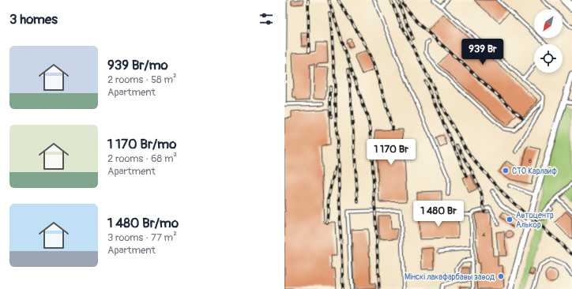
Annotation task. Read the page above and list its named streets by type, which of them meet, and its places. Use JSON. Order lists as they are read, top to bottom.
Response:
{
  "places": ["СТО Карлайф", "Автоцентр Алькор", "Мінскі лакафарбавы завод"],
  "house_numbers": ["8", "4"],
  "north": "bottom left",
  "page": {
    "heading": "3 homes",
    "list": [
      {
        "name": "939 Br/mo",
        "note": "2 rooms · 58 m² · Apartment"
      },
      {
        "name": "1 170 Br/mo",
        "note": "2 rooms · 68 m² · Apartment"
      },
      {
        "name": "1 480 Br/mo",
        "note": "3 rooms · 77 m² · Apartment"
      }
    ],
    "price": ["939 Br", "1 170 Br", "1 480 Br"]
  }
}
